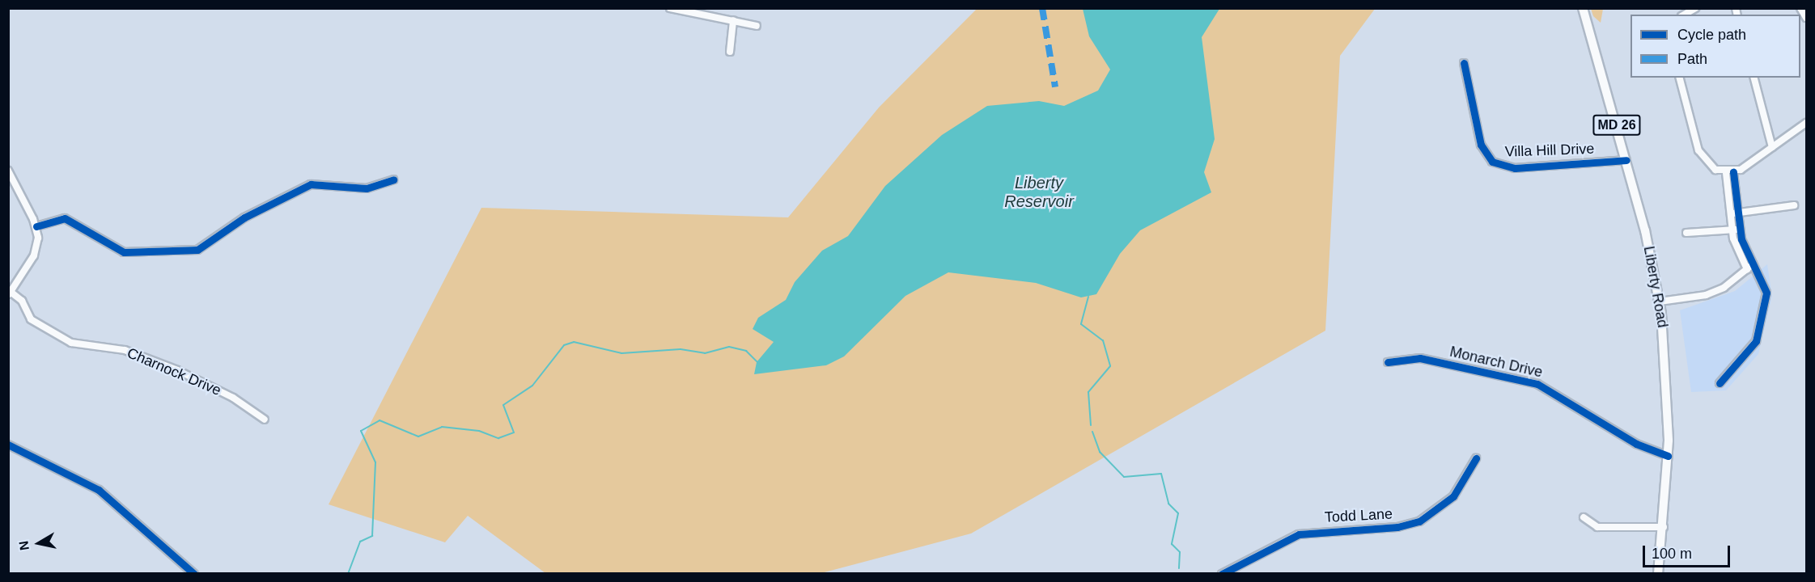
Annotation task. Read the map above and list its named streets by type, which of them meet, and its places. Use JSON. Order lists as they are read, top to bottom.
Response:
{
  "streets": {
    "main road": ["MD 26", "Liberty Road"],
    "street": [
      "Villa Hill Drive",
      "Monarch Drive",
      "Charnock Drive",
      "Todd Lane"
    ]
  },
  "crossings": [
    ["Villa Hill Drive", "Liberty Road"],
    ["Liberty Road", "Monarch Drive"]
  ],
  "water": ["Liberty Reservoir"],
  "legend": ["Cycle path", "Path"],
  "scale_bar": "100 m",
  "north": "left"
}
